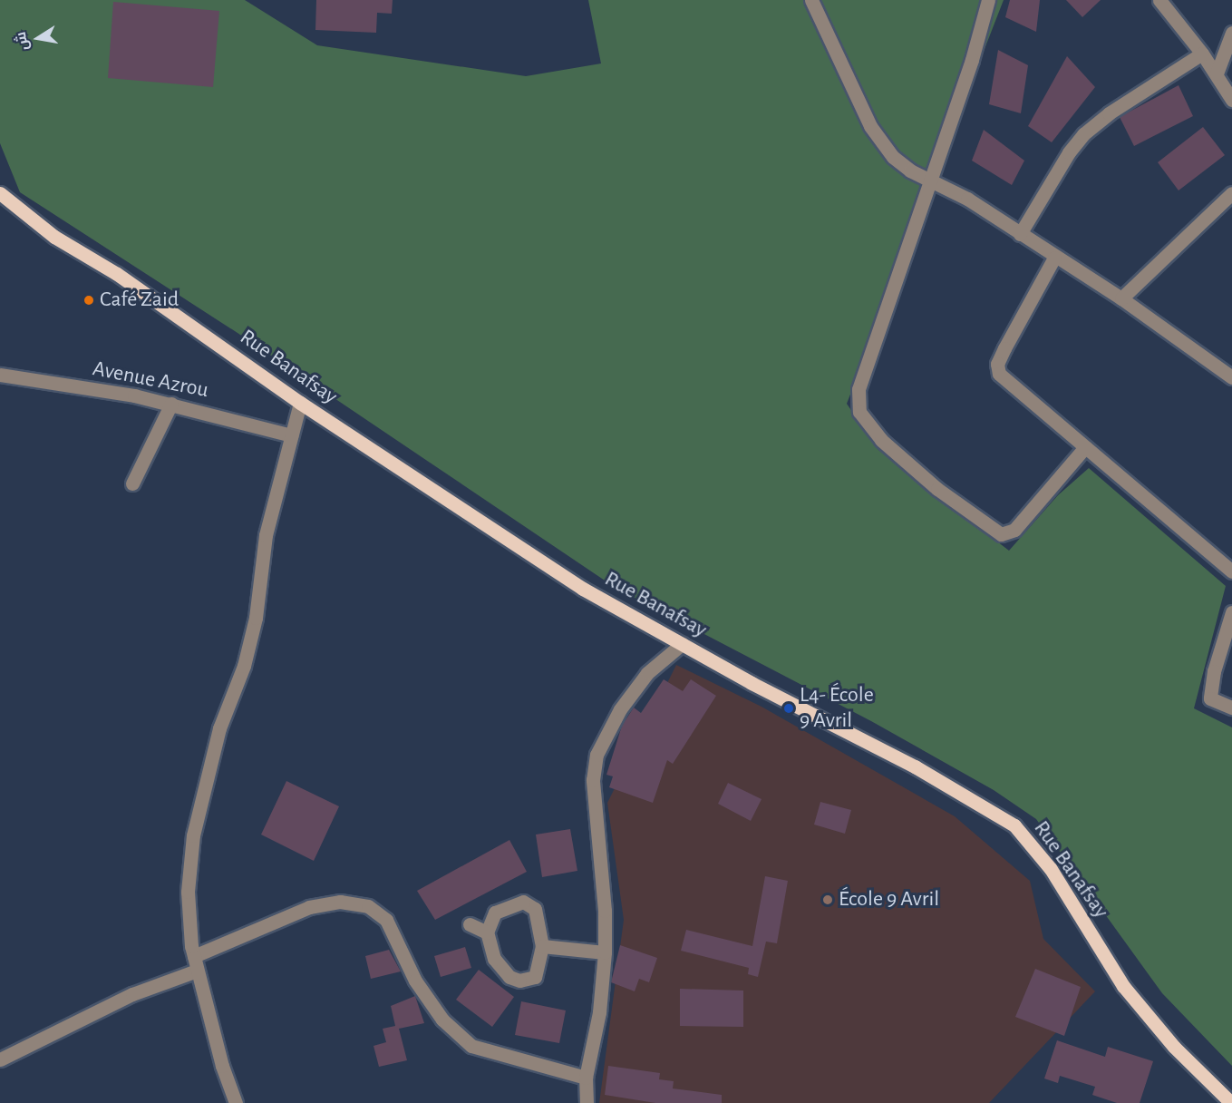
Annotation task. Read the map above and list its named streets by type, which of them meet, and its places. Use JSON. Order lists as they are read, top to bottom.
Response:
{
  "streets": {
    "main road": ["Rue Banafsay"],
    "street": ["Avenue Azrou"]
  },
  "places": ["Café Zaid", "L4- École 9 Avril", "École 9 Avril"],
  "north": "left"
}
